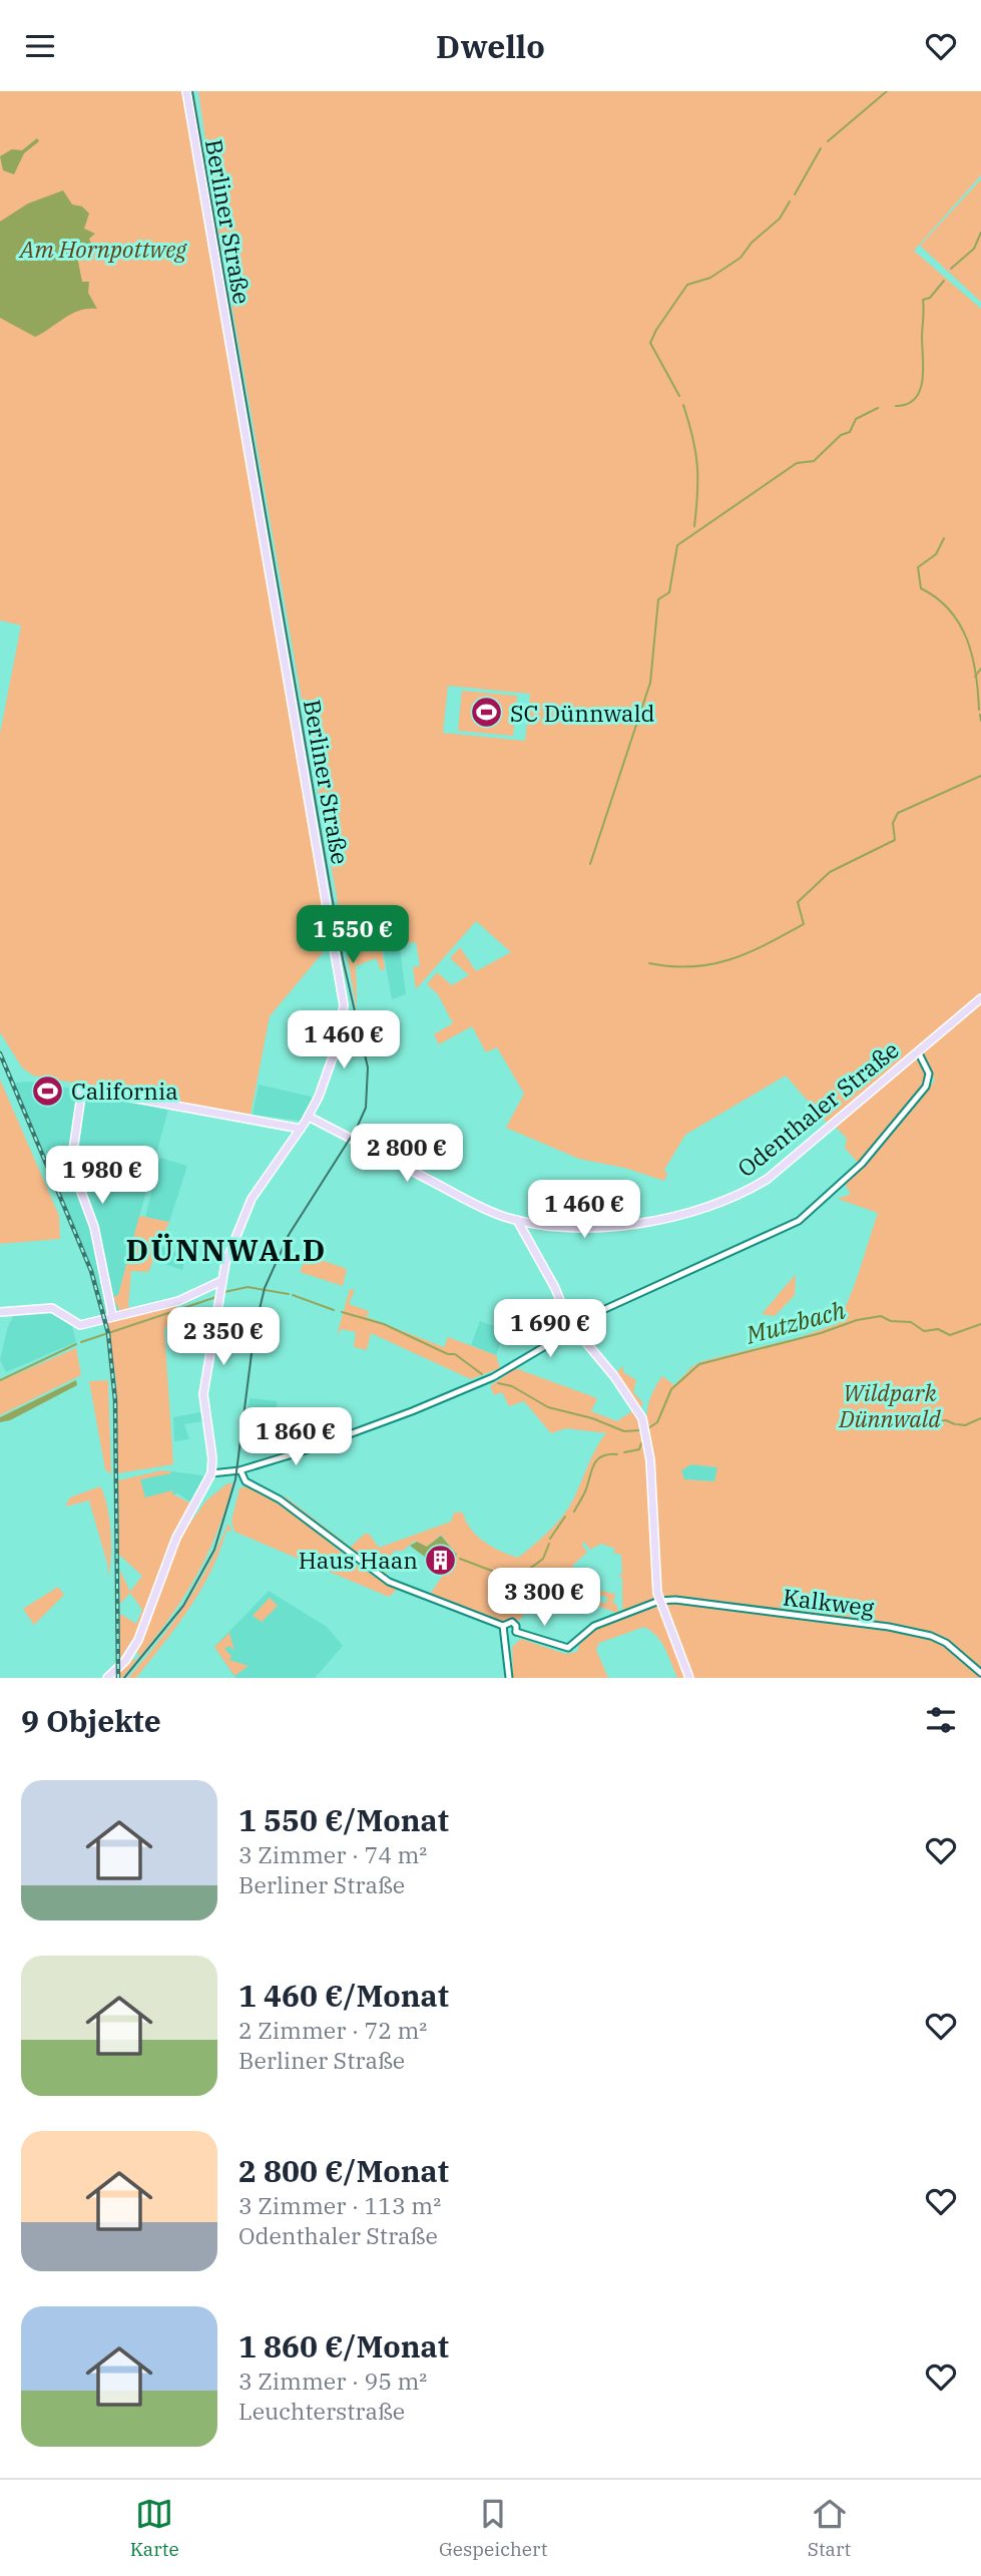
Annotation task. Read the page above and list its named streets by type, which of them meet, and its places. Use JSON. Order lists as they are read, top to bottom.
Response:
{
  "streets": {
    "main road": ["Berliner Straße", "Odenthaler Straße"],
    "street": ["Kalkweg"]
  },
  "crossings": [
    ["Berliner Straße", "Odenthaler Straße"]
  ],
  "districts": ["DÜNNWALD"],
  "water": ["Mutzbach"],
  "parks": ["Am Hornpottweg", "Wildpark Dünnwald"],
  "places": {
    "sports": ["SC Dünnwald", "California"],
    "building": ["Haus Haan"]
  },
  "page": {
    "header": "Dwello",
    "price": [
      "1 550 €",
      "1 460 €",
      "2 800 €",
      "1 980 €",
      "1 460 €",
      "1 690 €",
      "2 350 €",
      "1 860 €",
      "3 300 €"
    ],
    "heading": "9 Objekte",
    "list": [
      {
        "name": "1 550 €/Monat",
        "note": "3 Zimmer · 74 m² · Berliner Straße"
      },
      {
        "name": "1 460 €/Monat",
        "note": "2 Zimmer · 72 m² · Berliner Straße"
      },
      {
        "name": "2 800 €/Monat",
        "note": "3 Zimmer · 113 m² · Odenthaler Straße"
      },
      {
        "name": "1 860 €/Monat",
        "note": "3 Zimmer · 95 m² · Leuchterstraße"
      }
    ],
    "tabs": ["Karte", "Gespeichert", "Start"]
  }
}
